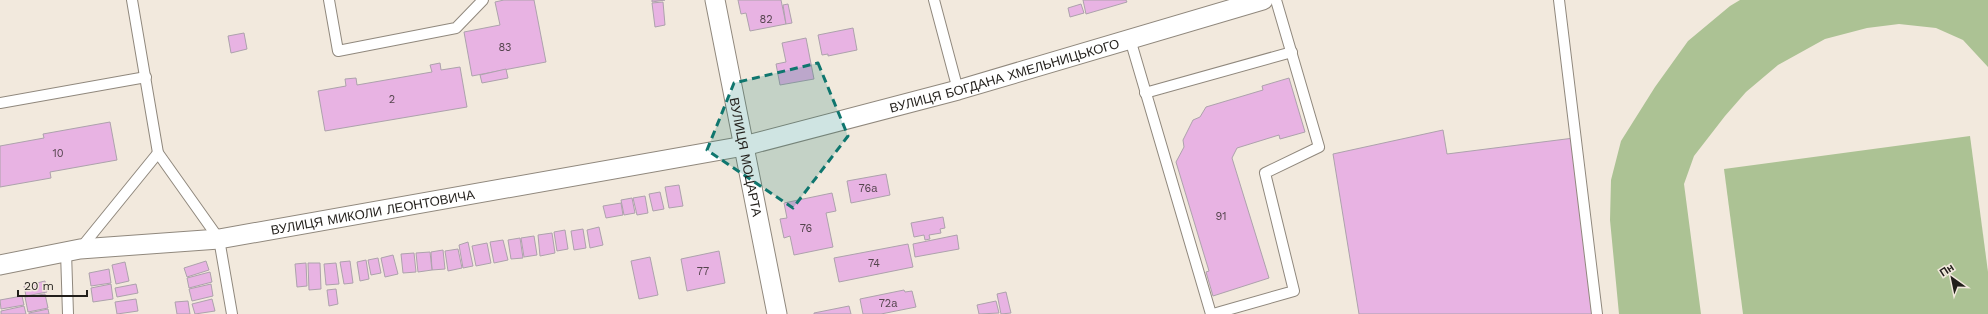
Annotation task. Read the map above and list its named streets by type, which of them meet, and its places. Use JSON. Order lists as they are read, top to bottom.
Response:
{
  "streets": {
    "street": ["ВУЛИЦЯ БОГДАНА ХМЕЛЬНИЦЬКОГО", "ВУЛИЦЯ МОЦАРТА", "ВУЛИЦЯ МИКОЛИ ЛЕОНТОВИЧА"]
  },
  "crossings": [
    ["ВУЛИЦЯ БОГДАНА ХМЕЛЬНИЦЬКОГО", "ВУЛИЦЯ МОЦАРТА"],
    ["ВУЛИЦЯ БОГДАНА ХМЕЛЬНИЦЬКОГО", "ВУЛИЦЯ МИКОЛИ ЛЕОНТОВИЧА"],
    ["ВУЛИЦЯ МОЦАРТА", "ВУЛИЦЯ МИКОЛИ ЛЕОНТОВИЧА"]
  ],
  "house_numbers": [
    "82",
    "83",
    "2",
    "10",
    "76а",
    "91",
    "76",
    "74",
    "77",
    "72а"
  ],
  "scale_bar": "20 m",
  "north": "top left"
}
